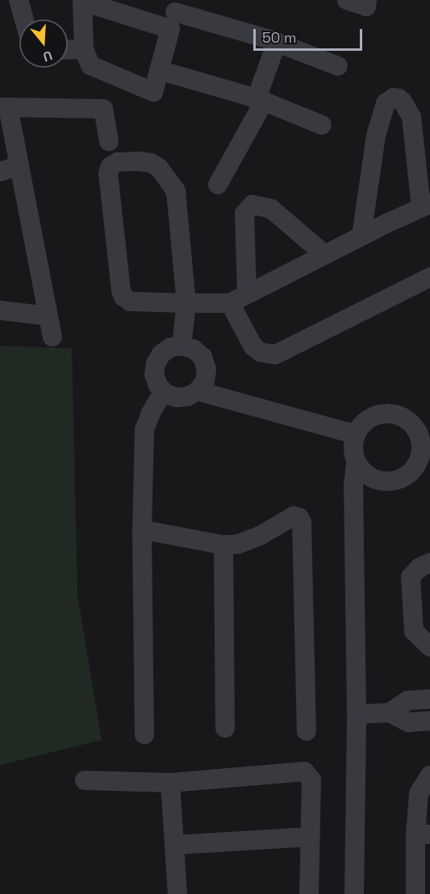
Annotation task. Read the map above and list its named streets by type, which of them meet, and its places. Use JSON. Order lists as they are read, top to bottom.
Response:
{
  "scale_bar": "50 m",
  "north": "bottom"
}
